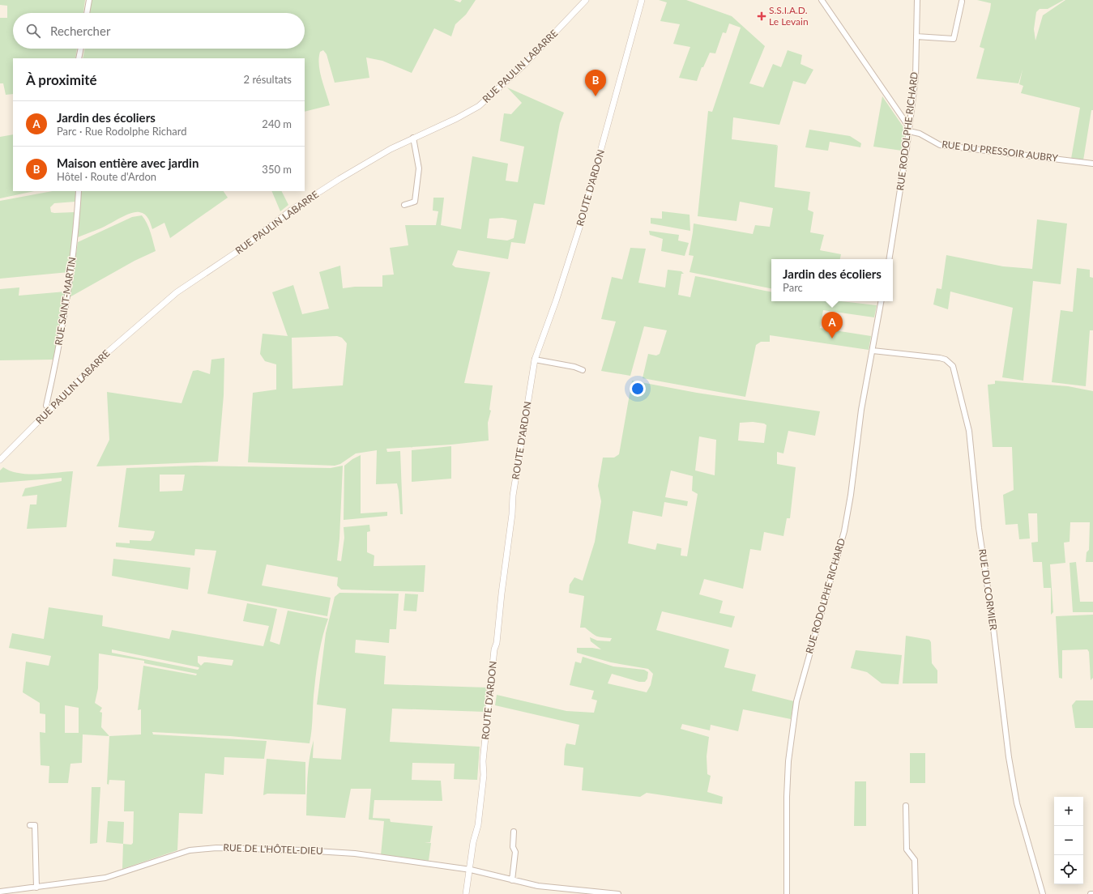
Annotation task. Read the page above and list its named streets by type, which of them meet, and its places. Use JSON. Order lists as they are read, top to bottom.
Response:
{
  "streets": {
    "street": [
      "RUE PAULIN LABARRE",
      "RUE RODOLPHE RICHARD",
      "RUE DU PRESSOIR AUBRY",
      "ROUTE D'ARDON",
      "RUE SAINT-MARTIN",
      "RUE DU CORMIER",
      "RUE DE L'HÔTEL-DIEU"
    ]
  },
  "crossings": [
    ["RUE PAULIN LABARRE", "RUE SAINT-MARTIN"],
    ["RUE RODOLPHE RICHARD", "RUE DU PRESSOIR AUBRY"],
    ["RUE RODOLPHE RICHARD", "RUE DU CORMIER"],
    ["ROUTE D'ARDON", "RUE DE L'HÔTEL-DIEU"]
  ],
  "places": {
    "health": ["S.S.I.A.D. Le Levain"]
  },
  "page": {
    "search": "Rechercher",
    "heading": ["À proximité", "2 résultats"],
    "pins": ["B", "A"],
    "list": [
      {
        "mark": "A",
        "name": "Jardin des écoliers",
        "note": "Parc · Rue Rodolphe Richard",
        "value": "240 m"
      },
      {
        "mark": "B",
        "name": "Maison entière avec jardin",
        "note": "Hôtel · Route d'Ardon",
        "value": "350 m"
      }
    ],
    "popup": ["Jardin des écoliers", "Parc"],
    "map_buttons": ["+", "−"]
  }
}
